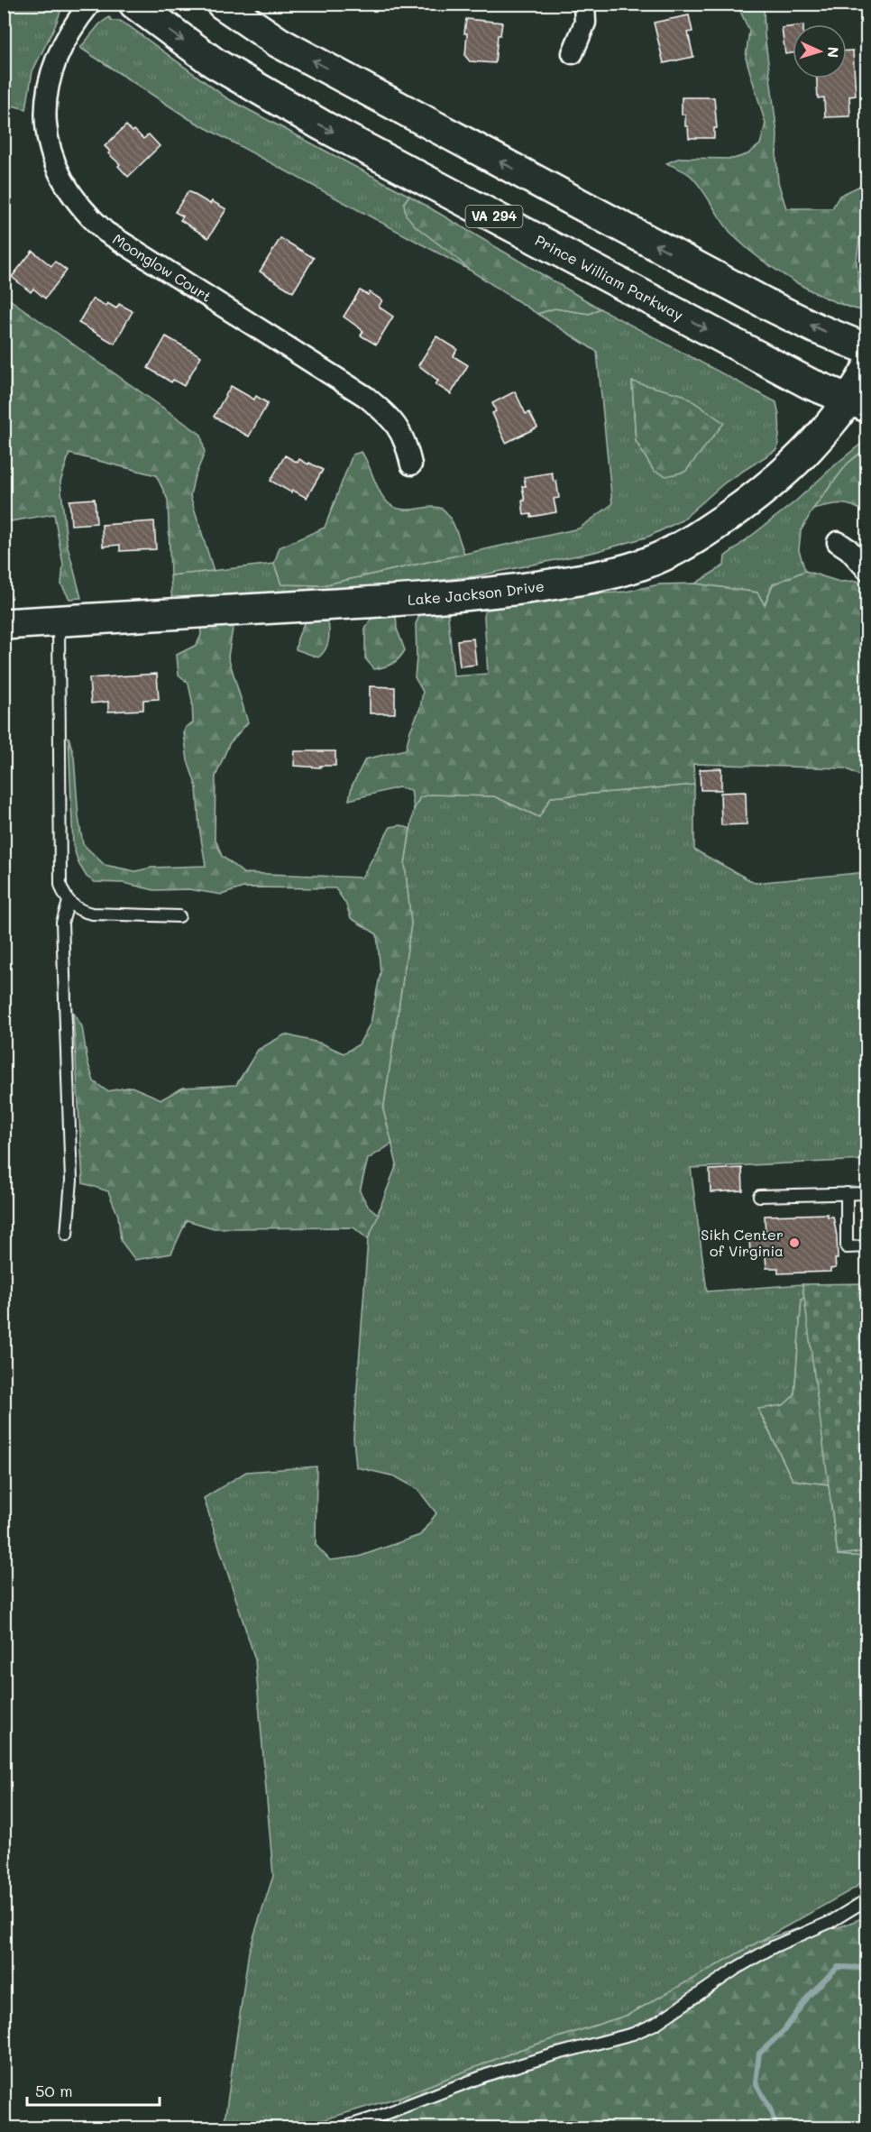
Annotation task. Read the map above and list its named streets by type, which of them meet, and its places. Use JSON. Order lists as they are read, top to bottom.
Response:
{
  "streets": {
    "main road": ["VA 294", "Prince William Parkway", "Lake Jackson Drive"],
    "street": ["Moonglow Court"]
  },
  "crossings": [
    ["Prince William Parkway", "Lake Jackson Drive"]
  ],
  "places": ["Sikh Center of Virginia"],
  "scale_bar": "50 m",
  "north": "right"
}
